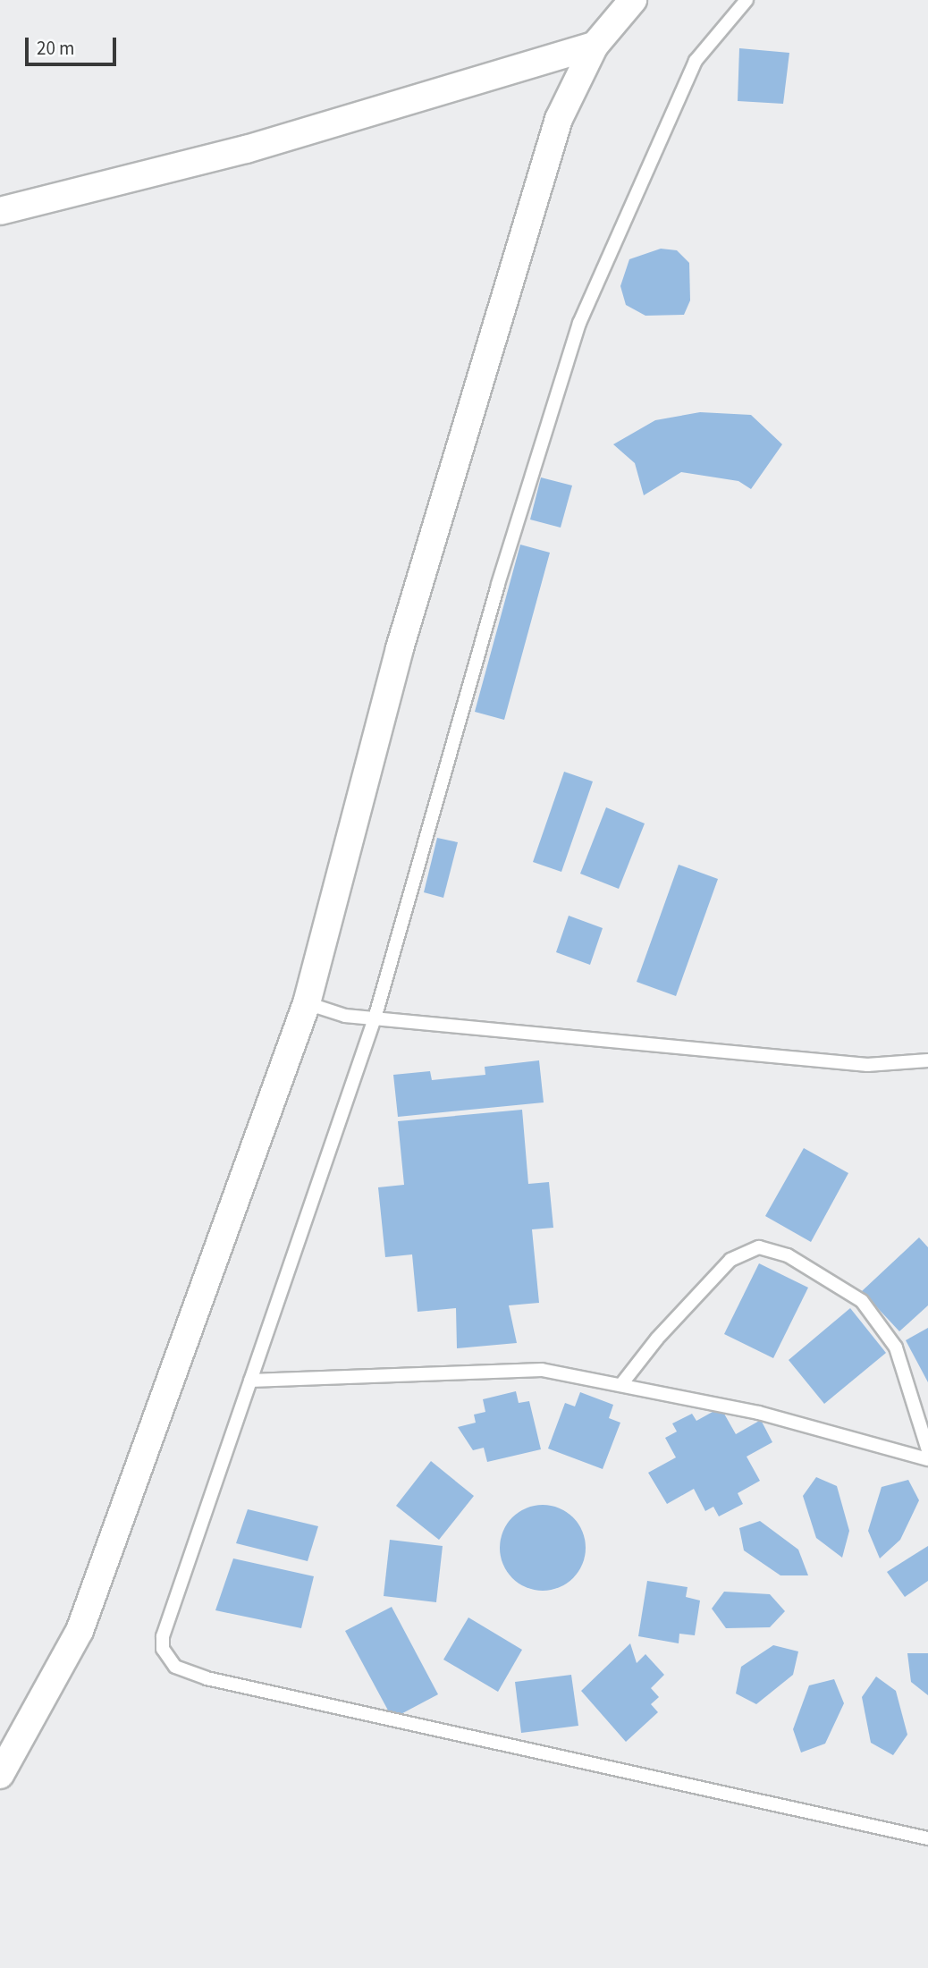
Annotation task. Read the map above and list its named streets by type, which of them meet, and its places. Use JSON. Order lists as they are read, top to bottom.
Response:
{
  "scale_bar": "20 m"
}
